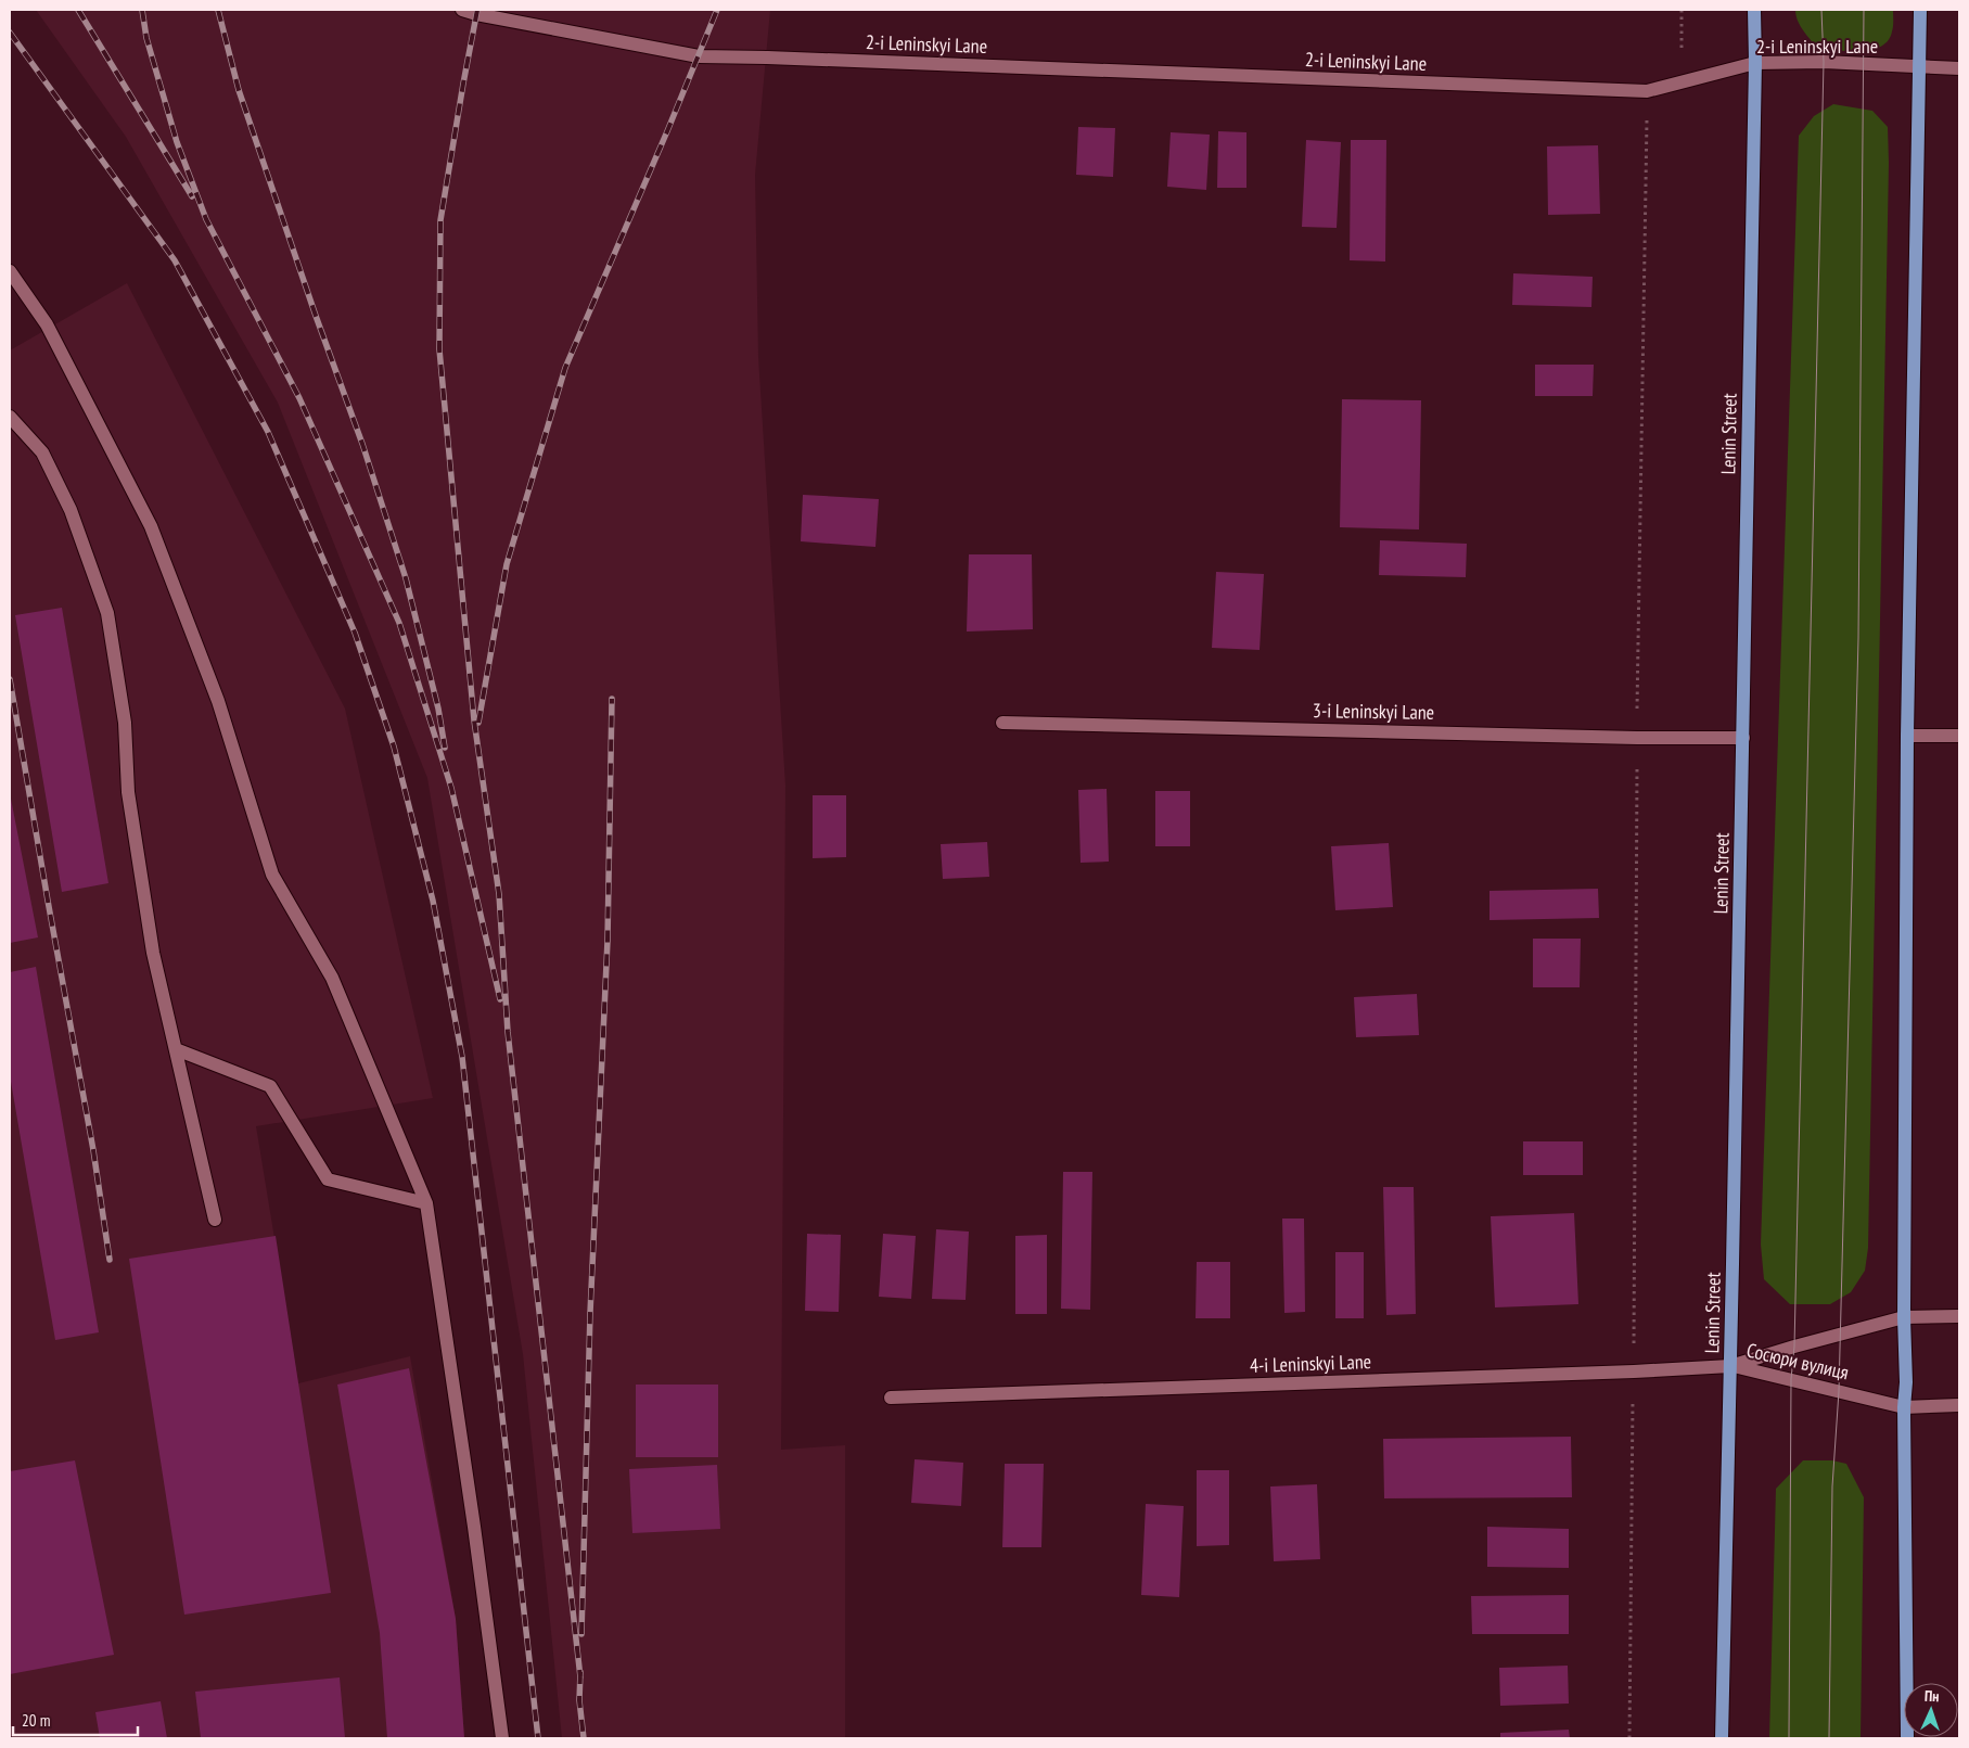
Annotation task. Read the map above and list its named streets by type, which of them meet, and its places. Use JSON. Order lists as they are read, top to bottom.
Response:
{
  "streets": {
    "main road": ["Lenin Street"],
    "street": [
      "2-i Leninskyi Lane",
      "3-i Leninskyi Lane",
      "Сосюри вулиця",
      "4-i Leninskyi Lane"
    ]
  },
  "crossings": [
    ["2-i Leninskyi Lane", "Lenin Street"],
    ["Lenin Street", "3-i Leninskyi Lane"],
    ["Lenin Street", "Сосюри вулиця"],
    ["Lenin Street", "4-i Leninskyi Lane"],
    ["Сосюри вулиця", "4-i Leninskyi Lane"]
  ],
  "scale_bar": "20 m",
  "north": "top"
}
